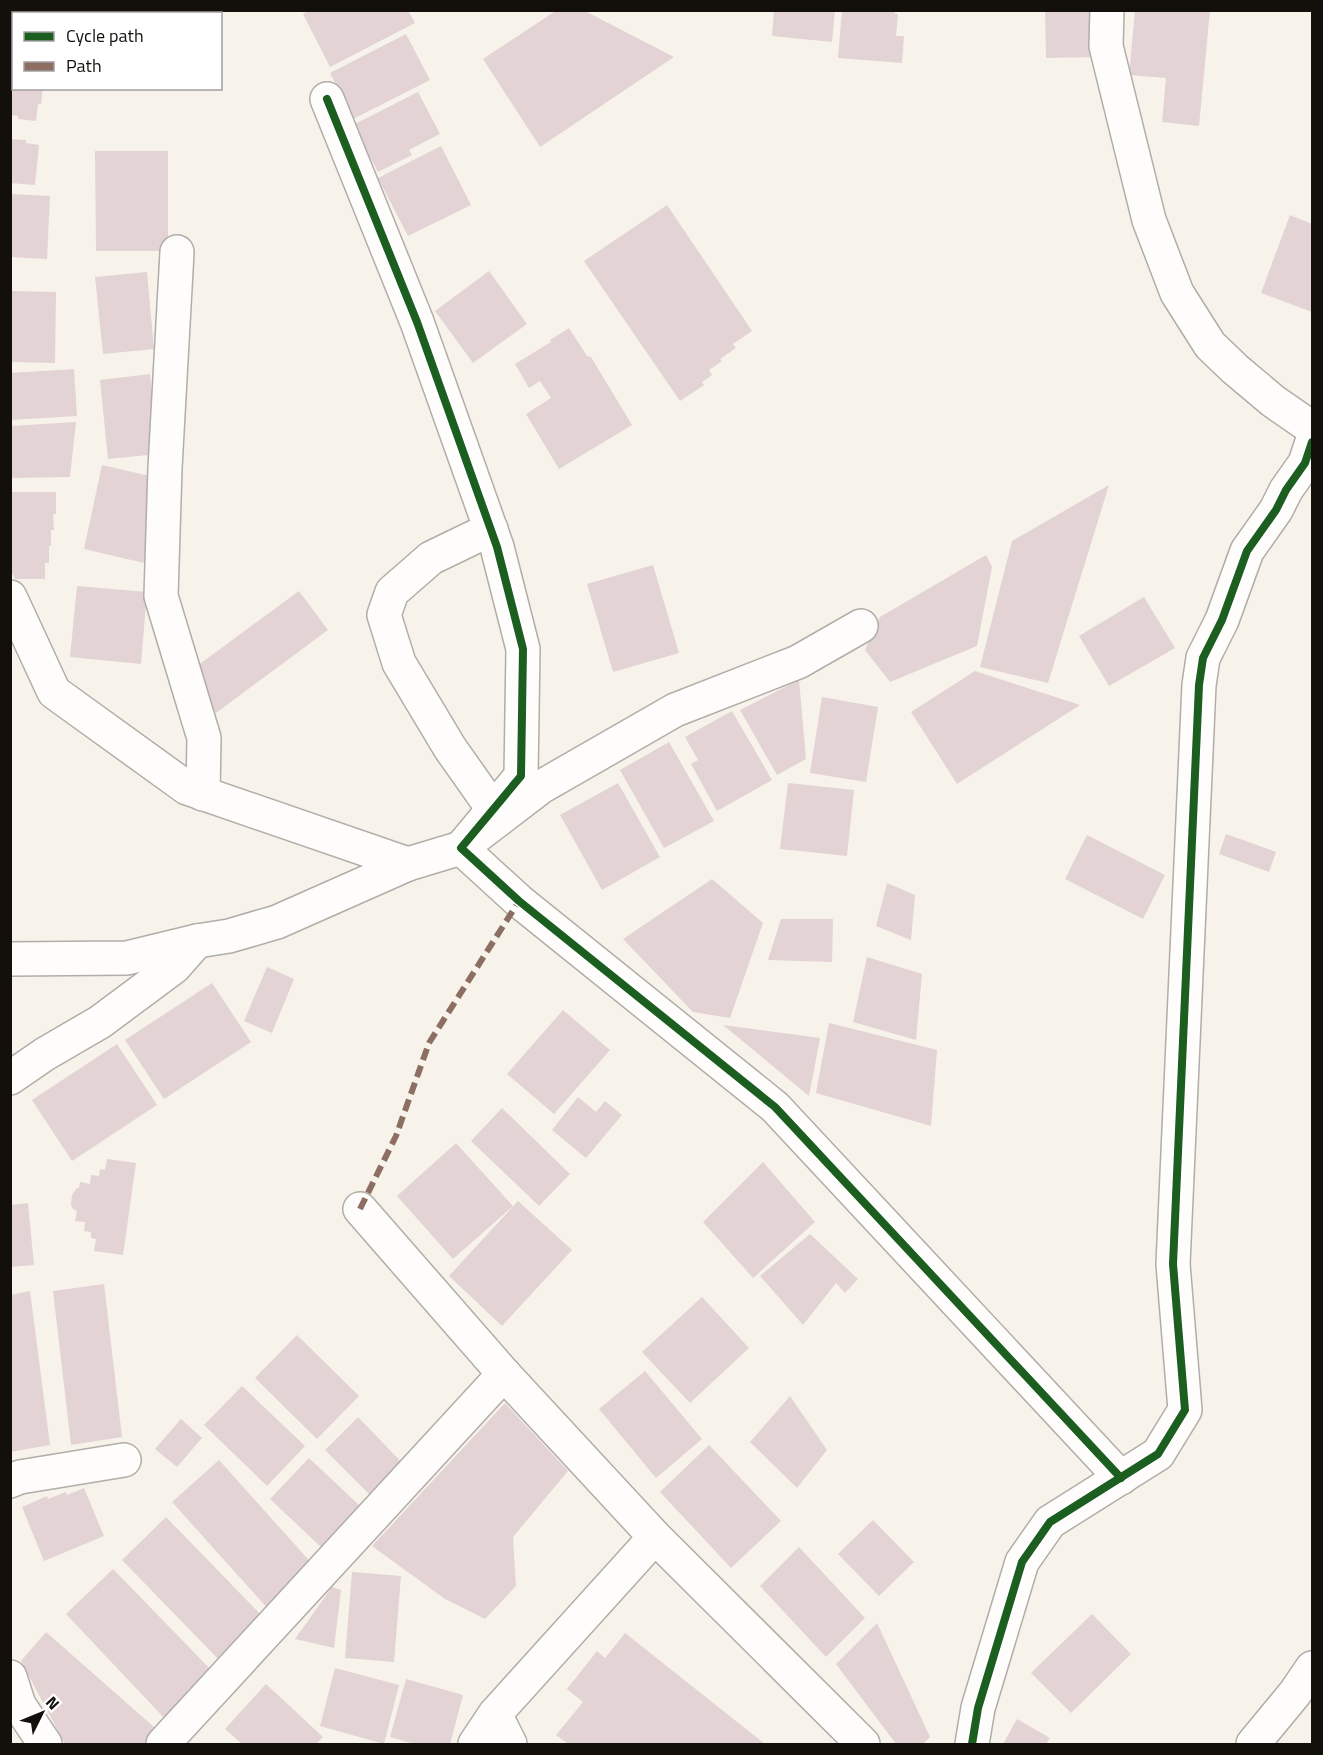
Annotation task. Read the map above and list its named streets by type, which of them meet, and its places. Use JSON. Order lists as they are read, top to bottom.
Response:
{
  "legend": ["Cycle path", "Path"],
  "north": "top right"
}
